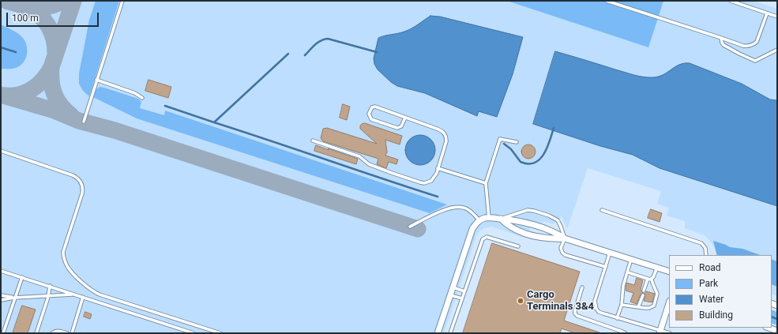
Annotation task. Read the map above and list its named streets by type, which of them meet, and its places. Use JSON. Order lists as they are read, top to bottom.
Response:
{
  "places": ["Cargo Terminals 3&4"],
  "legend": [
    "Road",
    "Park",
    "Water",
    "Building"
  ],
  "scale_bar": "100 m"
}
